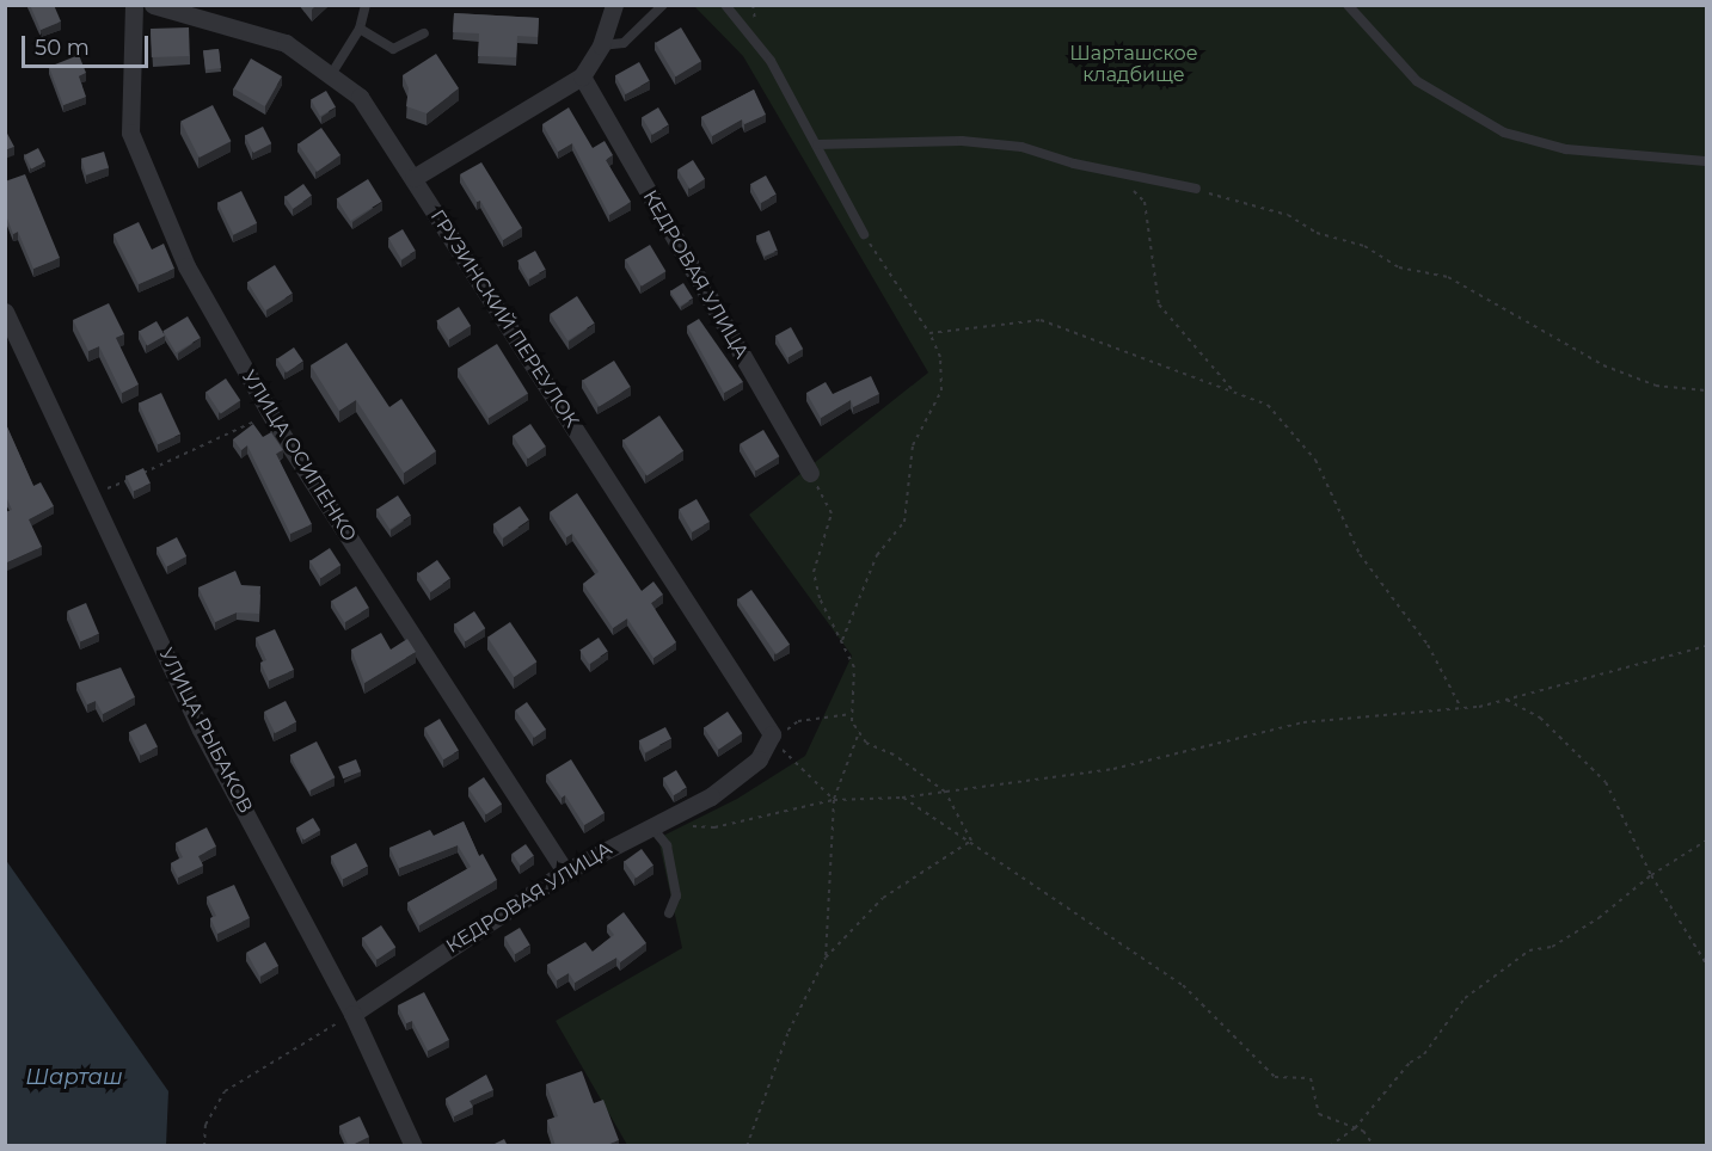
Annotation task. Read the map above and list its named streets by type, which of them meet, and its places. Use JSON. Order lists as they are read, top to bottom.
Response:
{
  "streets": {
    "street": [
      "КЕДРОВАЯ УЛИЦА",
      "ГРУЗИНСКИЙ ПЕРЕУЛОК",
      "УЛИЦА ОСИПЕНКО",
      "УЛИЦА РЫБАКОВ"
    ]
  },
  "crossings": [
    ["КЕДРОВАЯ УЛИЦА", "ГРУЗИНСКИЙ ПЕРЕУЛОК"],
    ["КЕДРОВАЯ УЛИЦА", "УЛИЦА ОСИПЕНКО"],
    ["КЕДРОВАЯ УЛИЦА", "УЛИЦА РЫБАКОВ"]
  ],
  "water": ["Шарташ"],
  "parks": ["Шарташское кладбище"],
  "scale_bar": "50 m"
}
